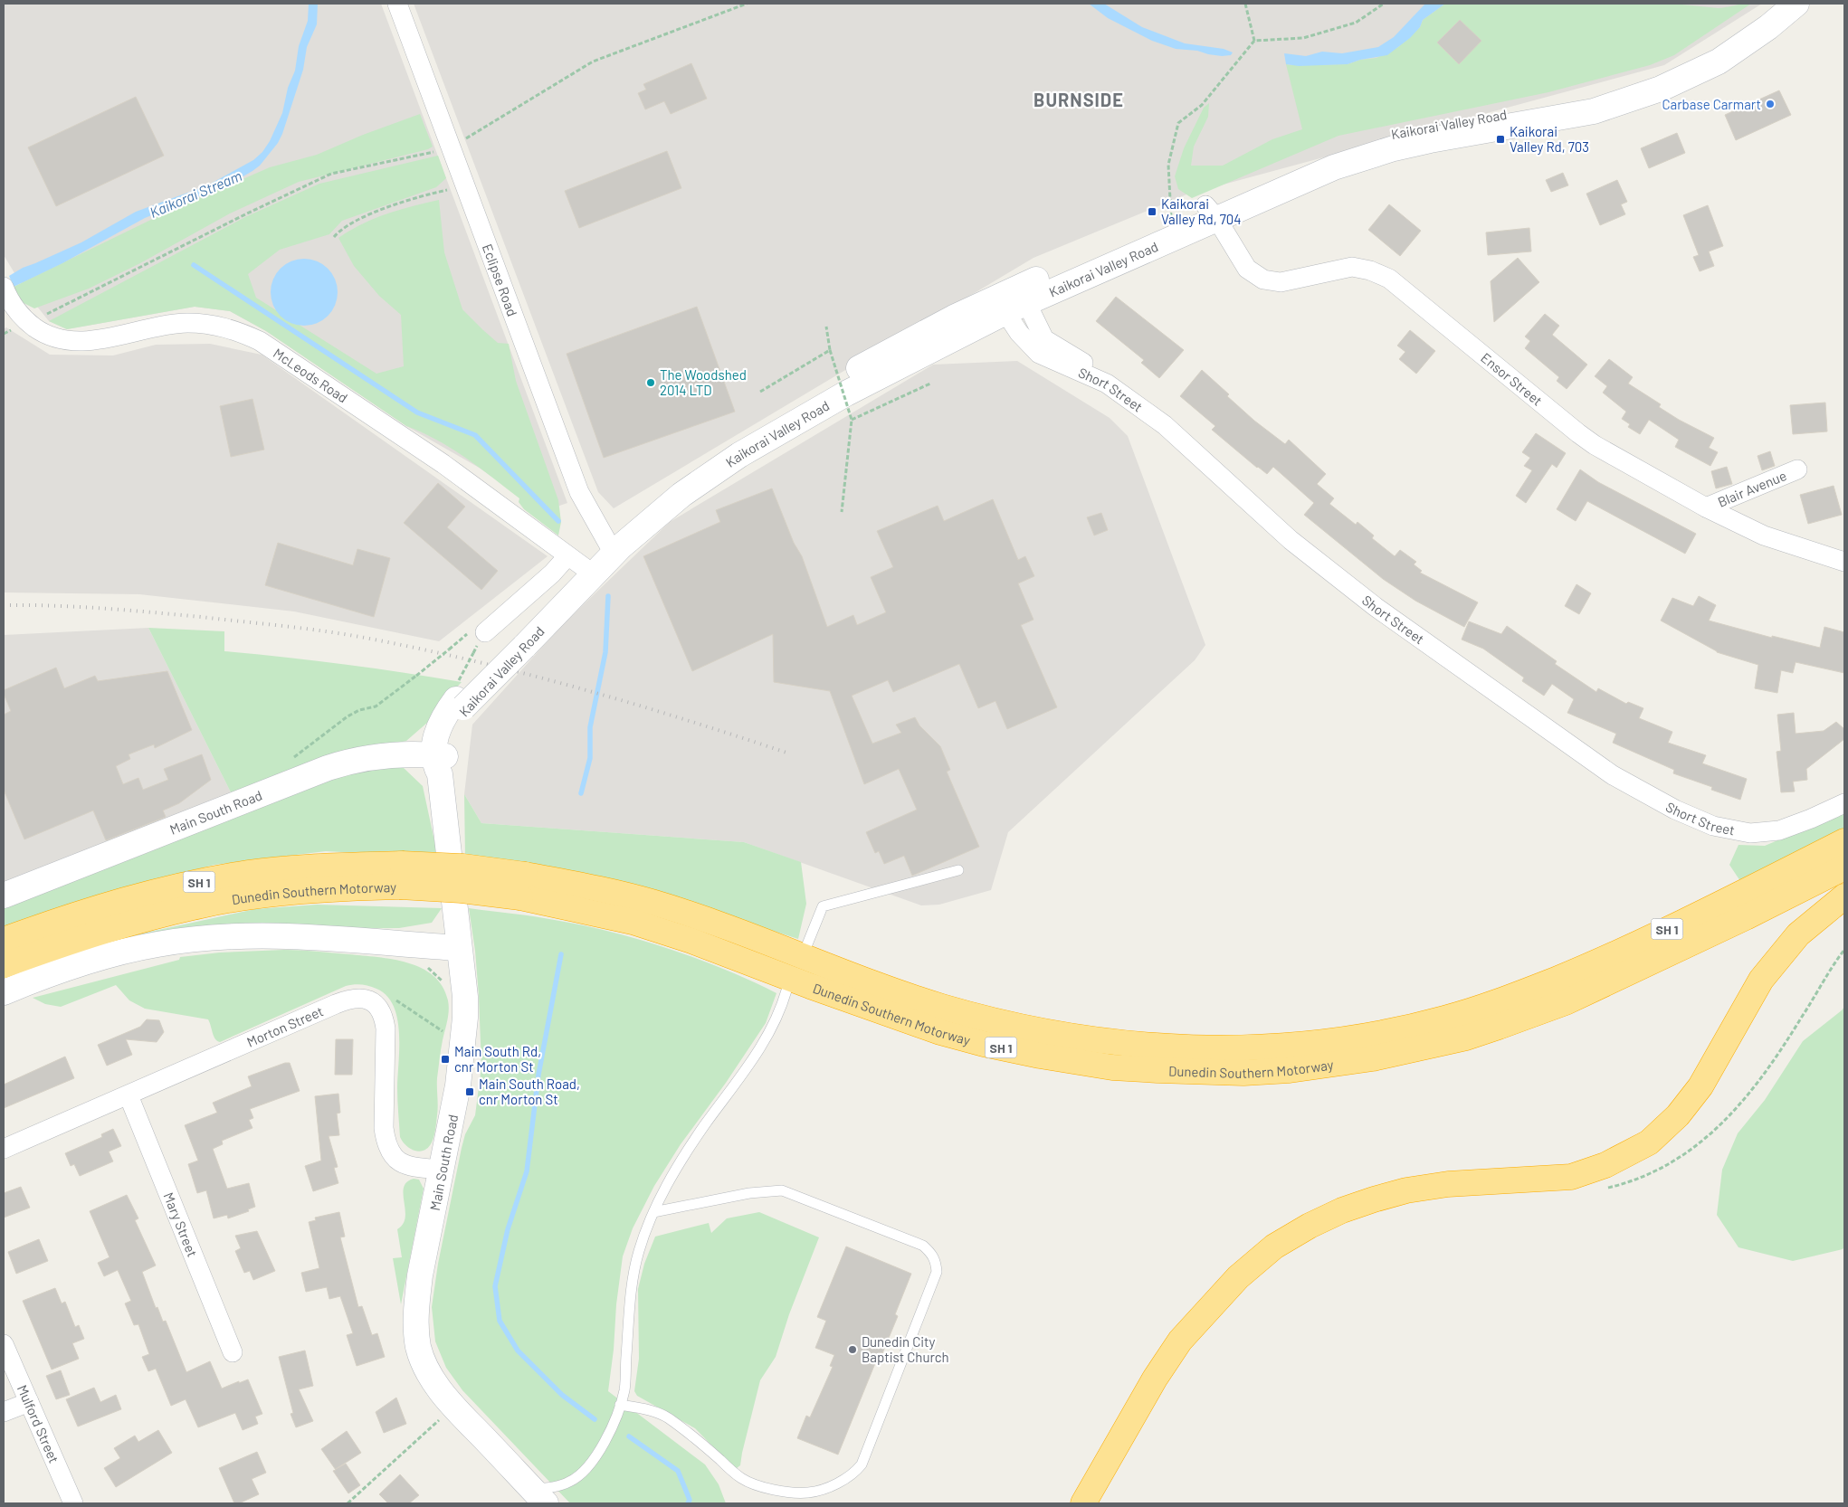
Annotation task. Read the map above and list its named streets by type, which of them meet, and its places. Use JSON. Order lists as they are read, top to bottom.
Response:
{
  "streets": {
    "highway": ["SH 1", "Dunedin Southern Motorway"],
    "main road": ["Kaikorai Valley Road", "Main South Road"],
    "street": [
      "Eclipse Road",
      "McLeods Road",
      "Ensor Street",
      "Short Street",
      "Blair Avenue",
      "Morton Street",
      "Mary Street",
      "Mulford Street"
    ]
  },
  "crossings": [
    ["Kaikorai Valley Road", "Eclipse Road"],
    ["Kaikorai Valley Road", "McLeods Road"],
    ["Kaikorai Valley Road", "Ensor Street"],
    ["Kaikorai Valley Road", "Short Street"],
    ["Kaikorai Valley Road", "Main South Road"],
    ["Ensor Street", "Blair Avenue"],
    ["Morton Street", "Mary Street"]
  ],
  "districts": ["BURNSIDE"],
  "water": ["Kaikorai Stream"],
  "places": {
    "other": ["Carbase Carmart", "The Woodshed 2014 LTD", "Dunedin City Baptist Church"],
    "transit": [
      "Kaikorai Valley Rd, 703",
      "Kaikorai Valley Rd, 704",
      "Main South Rd, cnr Morton St",
      "Main South Road, cnr Morton St"
    ]
  }
}
